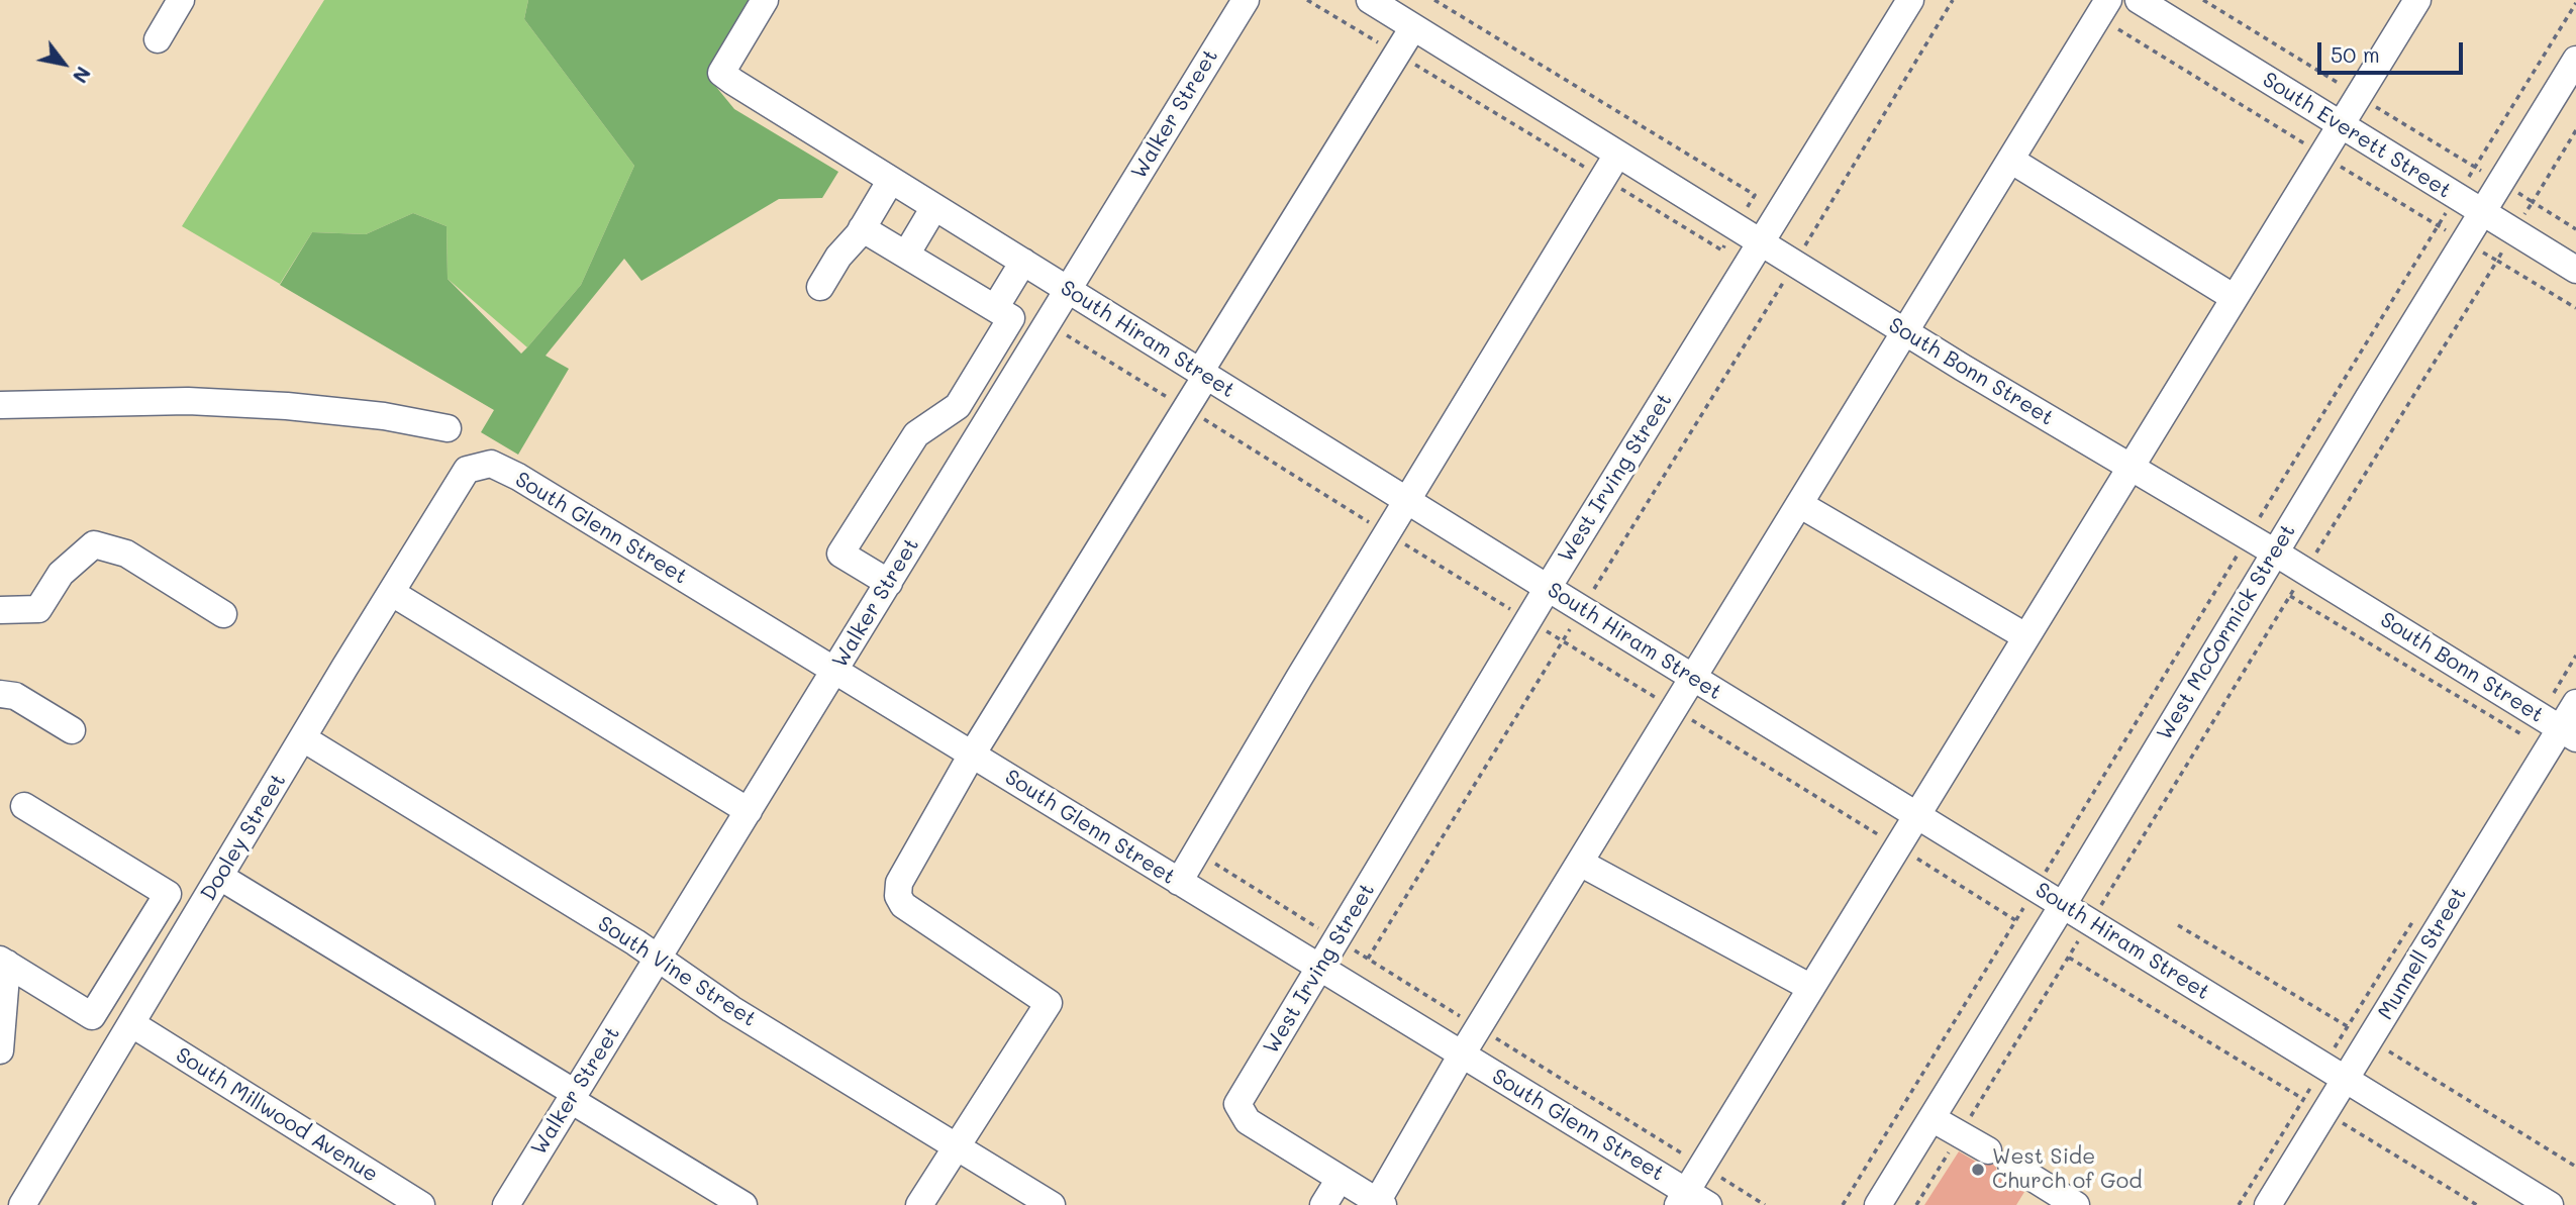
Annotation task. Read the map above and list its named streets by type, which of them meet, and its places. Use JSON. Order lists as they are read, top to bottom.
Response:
{
  "streets": {
    "street": [
      "Walker Street",
      "South Everett Street",
      "South Hiram Street",
      "South Bonn Street",
      "West Irving Street",
      "South Glenn Street",
      "West McCormick Street",
      "Dooley Street",
      "Munnell Street",
      "South Vine Street",
      "South Millwood Avenue"
    ]
  },
  "crossings": [
    ["Walker Street", "South Hiram Street"],
    ["Walker Street", "South Glenn Street"],
    ["Walker Street", "South Vine Street"],
    ["South Everett Street", "West McCormick Street"],
    ["South Hiram Street", "West Irving Street"],
    ["South Hiram Street", "West McCormick Street"],
    ["South Hiram Street", "Munnell Street"],
    ["South Bonn Street", "West Irving Street"],
    ["South Bonn Street", "West McCormick Street"],
    ["South Bonn Street", "Munnell Street"],
    ["West Irving Street", "South Glenn Street"],
    ["South Glenn Street", "Dooley Street"],
    ["Dooley Street", "South Vine Street"],
    ["Dooley Street", "South Millwood Avenue"]
  ],
  "places": ["West Side Church of God"],
  "scale_bar": "50 m",
  "north": "bottom right"
}
